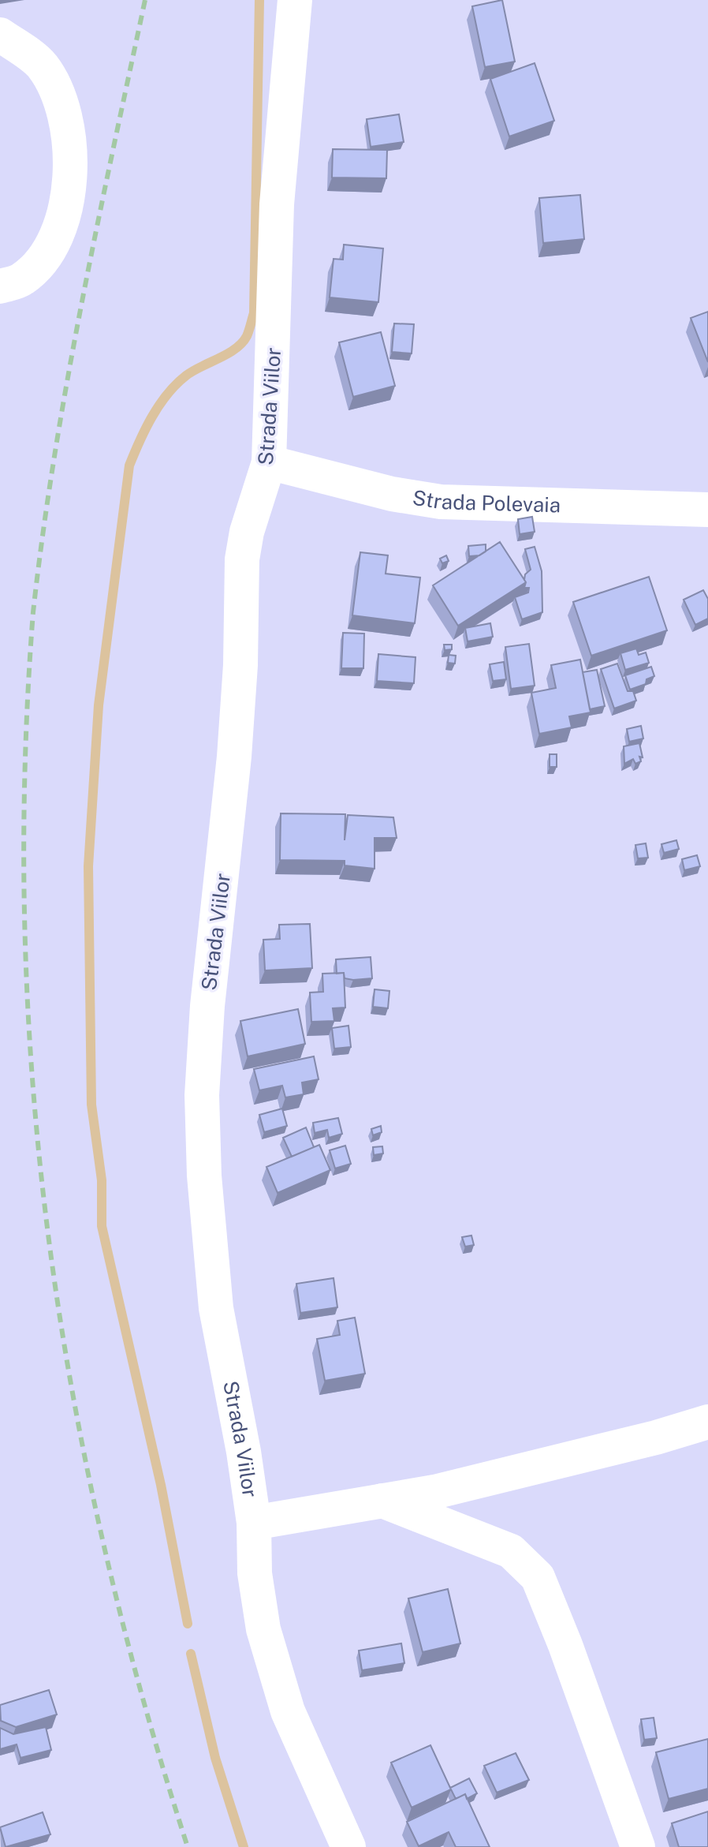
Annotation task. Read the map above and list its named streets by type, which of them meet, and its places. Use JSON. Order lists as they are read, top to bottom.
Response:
{
  "streets": {
    "street": ["Strada Viilor", "Strada Polevaia"]
  },
  "crossings": [
    ["Strada Viilor", "Strada Polevaia"]
  ]
}
